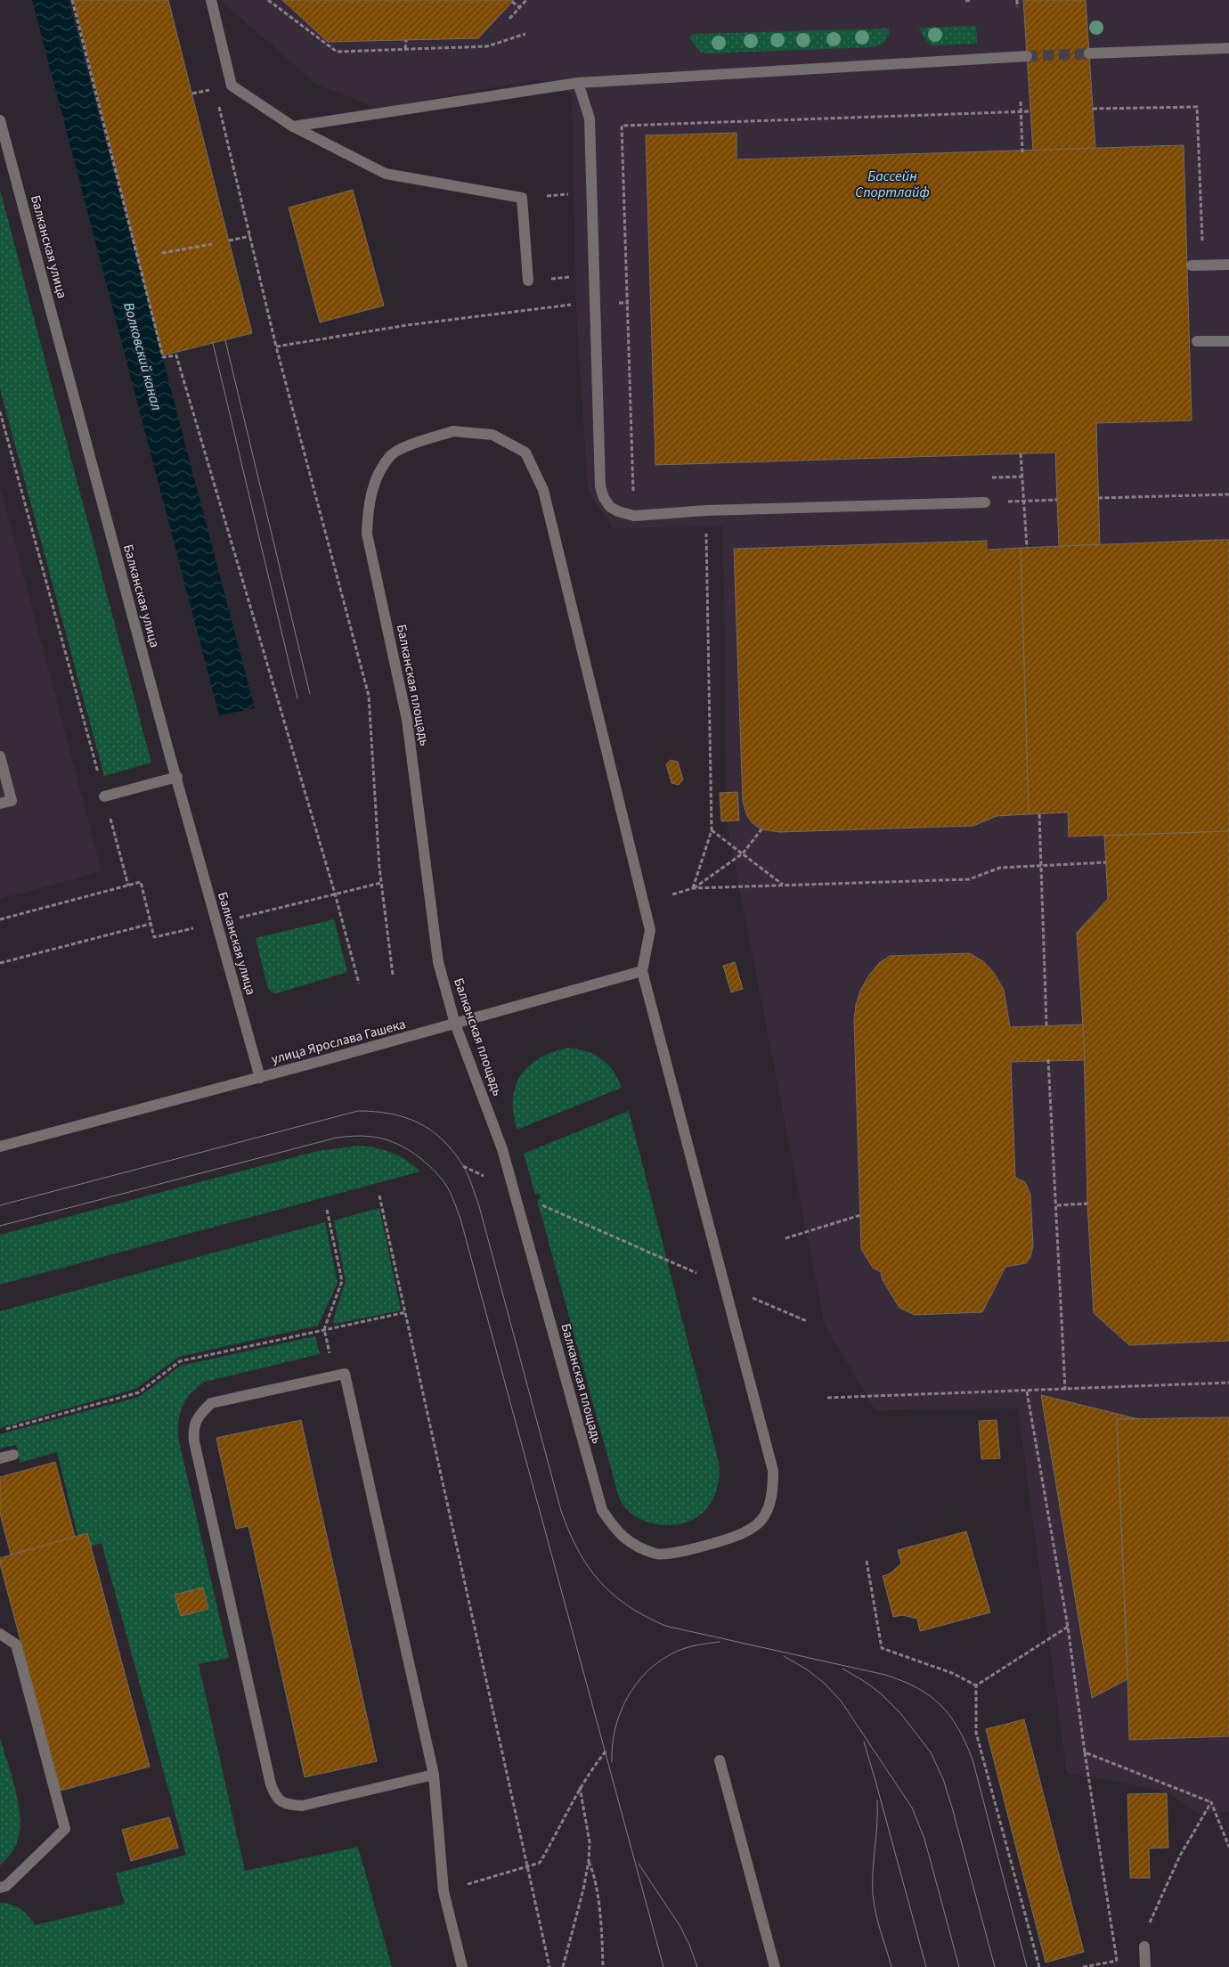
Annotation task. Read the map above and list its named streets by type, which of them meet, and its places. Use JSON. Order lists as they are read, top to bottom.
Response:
{
  "streets": {
    "street": ["Балканская улица", "Балканская площадь", "улица Ярослава Гашека"]
  },
  "crossings": [
    ["Балканская улица", "улица Ярослава Гашека"],
    ["Балканская площадь", "улица Ярослава Гашека"]
  ],
  "water": ["Бассейн Спортлайф", "Волковский канал"]
}
